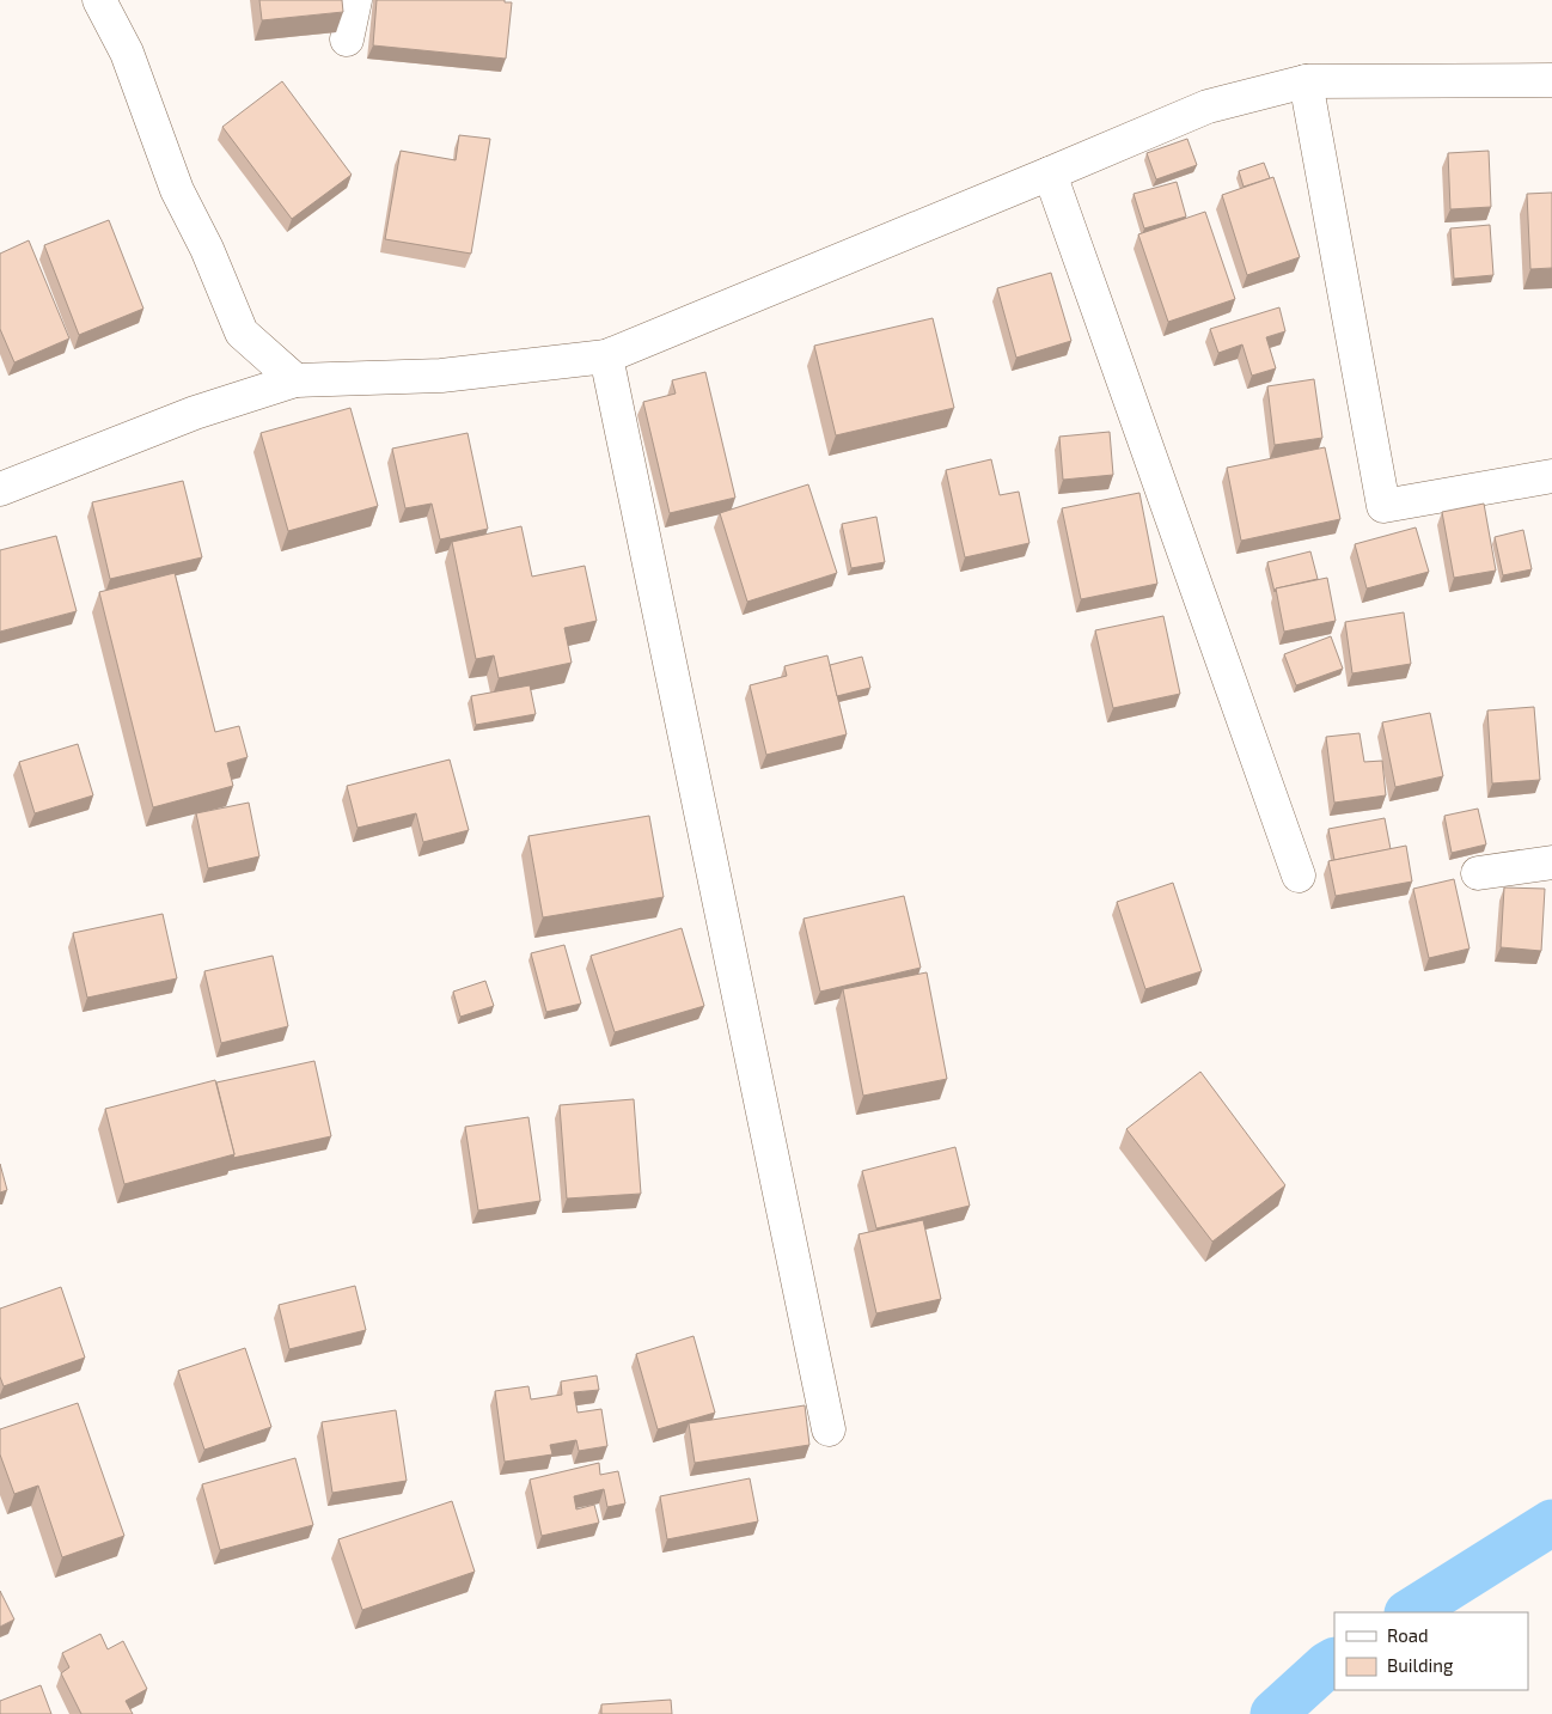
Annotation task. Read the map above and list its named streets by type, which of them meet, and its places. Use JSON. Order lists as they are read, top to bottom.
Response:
{
  "legend": ["Road", "Building"]
}
